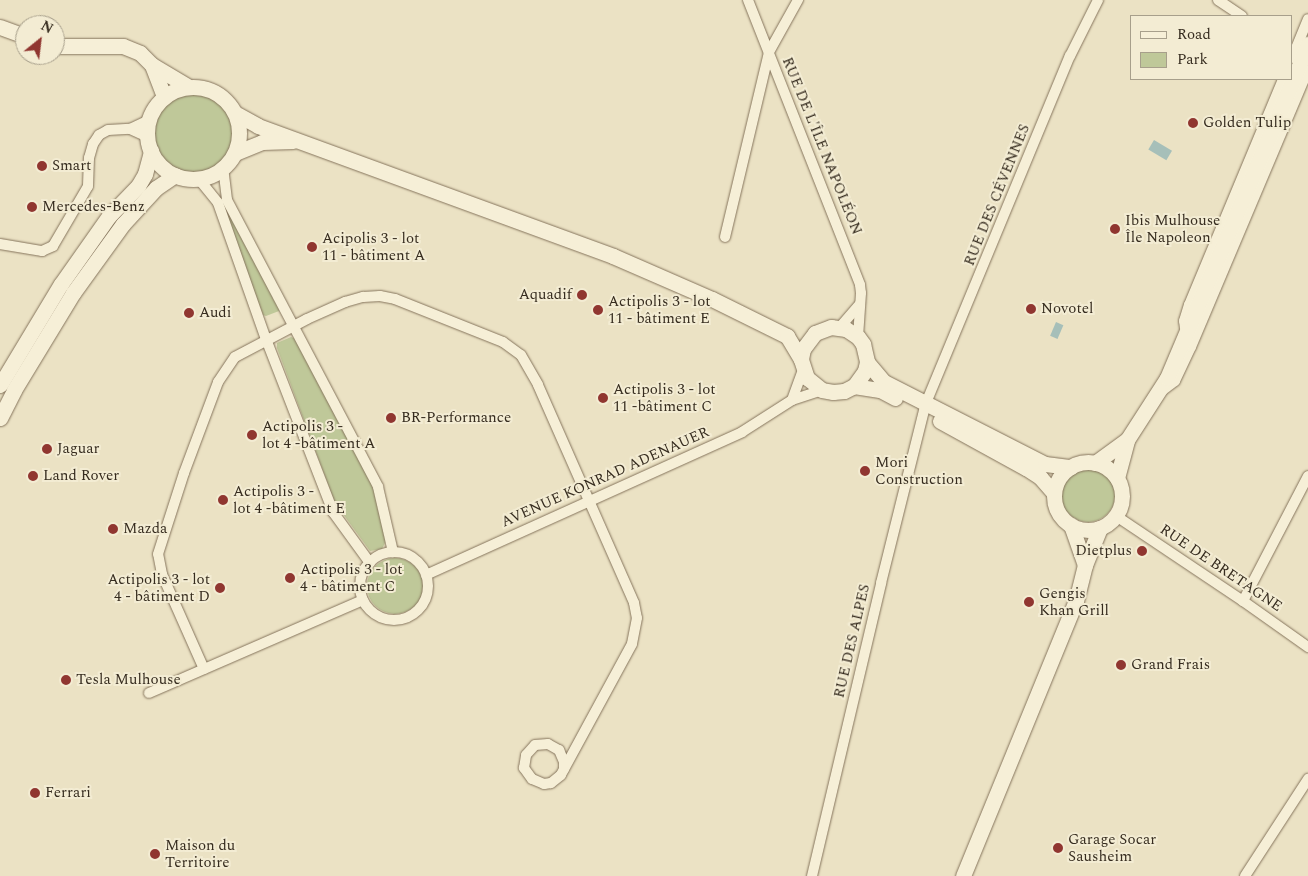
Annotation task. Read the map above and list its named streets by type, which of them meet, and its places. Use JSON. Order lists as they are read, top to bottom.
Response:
{
  "streets": {
    "street": [
      "RUE DE L'ÎLE NAPOLÉON",
      "RUE DES CÉVENNES",
      "AVENUE KONRAD ADENAUER",
      "RUE DE BRETAGNE",
      "RUE DES ALPES"
    ]
  },
  "crossings": [
    ["RUE DE L'ÎLE NAPOLÉON", "AVENUE KONRAD ADENAUER"],
    ["RUE DES CÉVENNES", "RUE DES ALPES"]
  ],
  "places": [
    "Golden Tulip",
    "Smart",
    "Mercedes-Benz",
    "Ibis Mulhouse Île Napoleon",
    "Acipolis 3 - lot 11 - bâtiment A",
    "Aquadif",
    "Novotel",
    "Actipolis 3 - lot 11 - bâtiment E",
    "Audi",
    "Actipolis 3 - lot 11 -bâtiment C",
    "BR-Performance",
    "Actipolis 3 - lot 4 -bâtiment A",
    "Jaguar",
    "Mori Construction",
    "Land Rover",
    "Actipolis 3 - lot 4 -bâtiment E",
    "Mazda",
    "Dietplus",
    "Actipolis 3 - lot 4 - bâtiment C",
    "Actipolis 3 - lot 4 - bâtiment D",
    "Gengis Khan Grill",
    "Grand Frais",
    "Tesla Mulhouse",
    "Ferrari",
    "Garage Socar Sausheim",
    "Maison du Territoire"
  ],
  "legend": ["Road", "Park"],
  "north": "top right"
}
